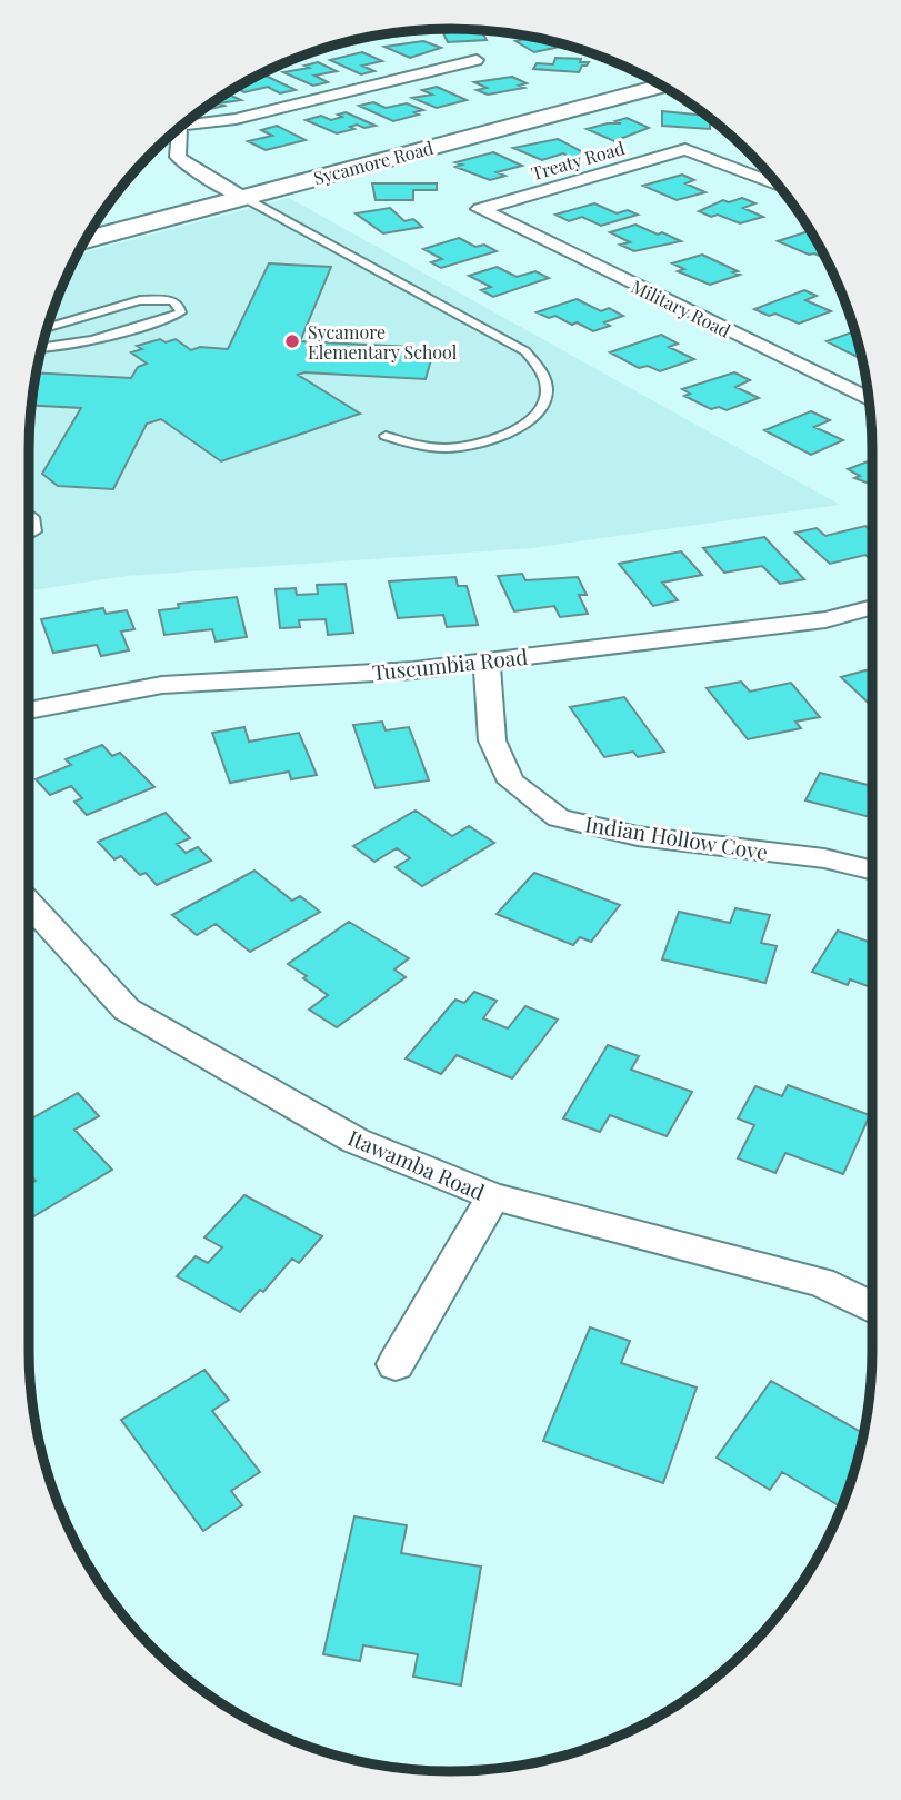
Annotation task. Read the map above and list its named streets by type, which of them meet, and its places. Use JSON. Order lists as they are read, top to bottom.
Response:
{
  "streets": {
    "street": [
      "Treaty Road",
      "Sycamore Road",
      "Military Road",
      "Tuscumbia Road",
      "Indian Hollow Cove",
      "Itawamba Road"
    ]
  },
  "crossings": [
    ["Treaty Road", "Military Road"],
    ["Tuscumbia Road", "Indian Hollow Cove"]
  ],
  "places": ["Sycamore Elementary School"]
}
